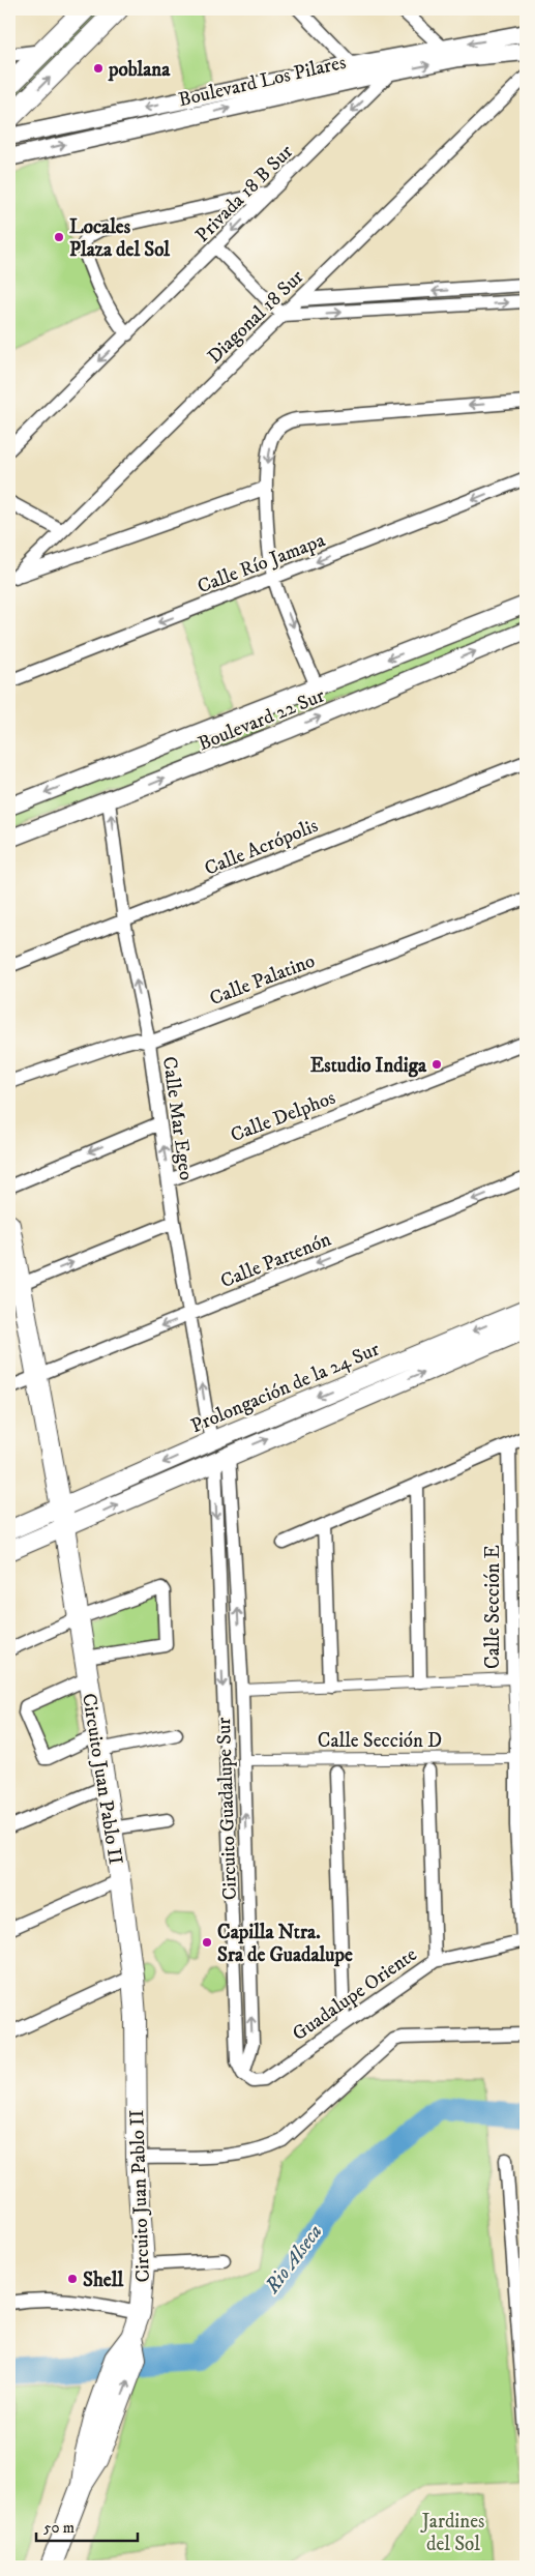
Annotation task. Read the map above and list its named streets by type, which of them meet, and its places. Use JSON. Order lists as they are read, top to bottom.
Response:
{
  "streets": {
    "main road": ["Prolongación de la 24 Sur", "Circuito Juan Pablo II"],
    "street": [
      "Boulevard Los Pilares",
      "Privada 18 B Sur",
      "Diagonal 18 Sur",
      "Calle Río Jamapa",
      "Boulevard 22 Sur",
      "Calle Acrópolis",
      "Calle Palatino",
      "Calle Delphos",
      "Calle Mar Egeo",
      "Calle Partenón",
      "Calle Sección E",
      "Calle Sección D",
      "Circuito Guadalupe Sur",
      "Guadalupe Oriente"
    ]
  },
  "crossings": [
    ["Boulevard Los Pilares", "Privada 18 B Sur"],
    ["Boulevard 22 Sur", "Calle Mar Egeo"],
    ["Calle Acrópolis", "Calle Mar Egeo"],
    ["Calle Palatino", "Calle Mar Egeo"],
    ["Calle Delphos", "Calle Mar Egeo"],
    ["Calle Mar Egeo", "Calle Partenón"],
    ["Calle Mar Egeo", "Prolongación de la 24 Sur"],
    ["Calle Partenón", "Circuito Juan Pablo II"],
    ["Prolongación de la 24 Sur", "Circuito Juan Pablo II"],
    ["Calle Sección E", "Circuito Guadalupe Sur"],
    ["Calle Sección D", "Circuito Guadalupe Sur"],
    ["Calle Sección D", "Guadalupe Oriente"],
    ["Circuito Guadalupe Sur", "Guadalupe Oriente"]
  ],
  "one_way": ["Privada 18 B Sur", "Calle Mar Egeo"],
  "water": ["Rio Alseca"],
  "parks": ["Jardines del Sol"],
  "places": [
    "poblana",
    "Locales Plaza del Sol",
    "Estudio Indiga",
    "Capilla Ntra. Sra de Guadalupe",
    "Shell"
  ],
  "scale_bar": "50 m"
}
